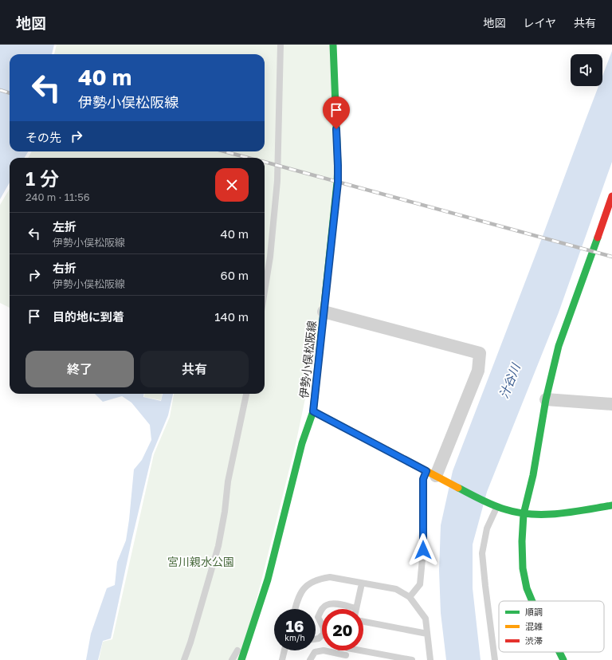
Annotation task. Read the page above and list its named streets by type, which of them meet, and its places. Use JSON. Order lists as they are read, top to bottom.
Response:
{
  "streets": {
    "street": ["伊勢小俣松阪線"]
  },
  "water": ["汁谷川"],
  "parks": ["宮川親水公園"],
  "legend": ["順調", "混雑", "渋滞"],
  "page": {
    "header": "地図",
    "nav": ["地図", "レイヤ", "共有"],
    "turn": ["40 m", "伊勢小俣松阪線"],
    "then": "その先",
    "heading": ["1 分", "240 m · 11:56"],
    "list": [
      {
        "name": "左折",
        "note": "伊勢小俣松阪線",
        "value": "40 m"
      },
      {
        "name": "右折",
        "note": "伊勢小俣松阪線",
        "value": "60 m"
      },
      {
        "name": "目的地に到着",
        "value": "140 m"
      }
    ],
    "buttons": ["終了", "共有"],
    "speed": "16 km/h",
    "limit": "20"
  }
}
